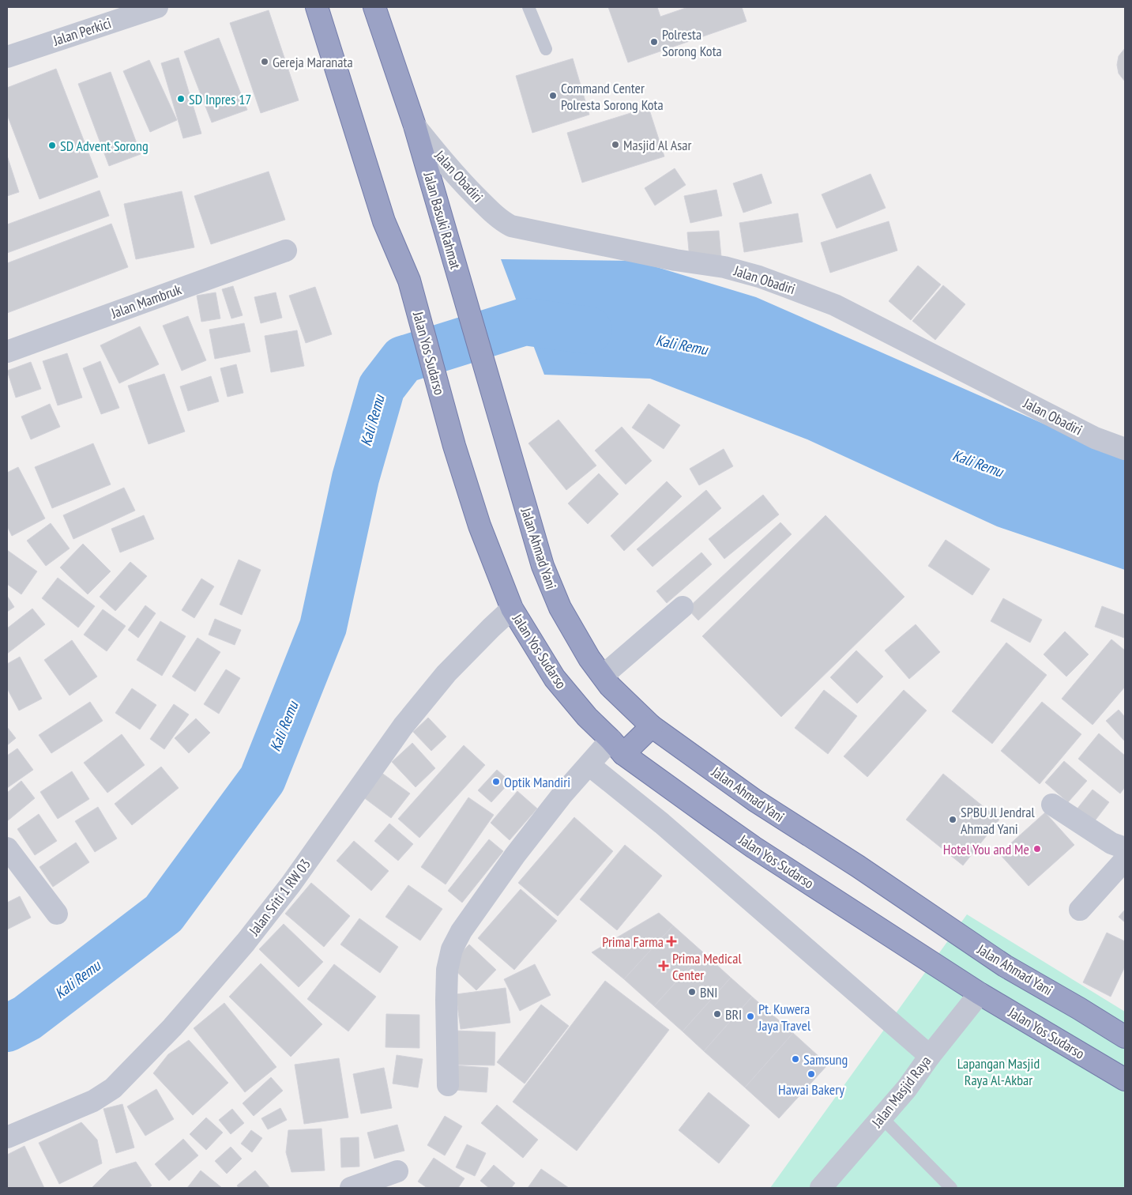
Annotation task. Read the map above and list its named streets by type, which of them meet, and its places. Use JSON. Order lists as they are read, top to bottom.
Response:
{
  "streets": {
    "highway": ["Jalan Basuki Rahmat", "Jalan Yos Sudarso", "Jalan Ahmad Yani"],
    "street": [
      "Jalan Perkici",
      "Jalan Obadiri",
      "Jalan Mambruk",
      "Jalan Sriti 1 RW 03",
      "Jalan Masjid Raya"
    ]
  },
  "crossings": [
    ["Jalan Obadiri", "Jalan Basuki Rahmat"],
    ["Jalan Basuki Rahmat", "Jalan Ahmad Yani"],
    ["Jalan Yos Sudarso", "Jalan Sriti 1 RW 03"],
    ["Jalan Yos Sudarso", "Jalan Masjid Raya"]
  ],
  "water": ["Kali Remu"],
  "parks": ["Lapangan Masjid Raya Al-Akbar"],
  "places": {
    "other": [
      "Polresta Sorong Kota",
      "Gereja Maranata",
      "Command Center Polresta Sorong Kota",
      "SD Inpres 17",
      "Masjid Al Asar",
      "SD Advent Sorong",
      "Optik Mandiri",
      "SPBU Jl Jendral Ahmad Yani",
      "Hotel You and Me",
      "BNI",
      "BRI",
      "Pt. Kuwera Jaya Travel",
      "Samsung",
      "Hawai Bakery"
    ],
    "health": ["Prima Farma", "Prima Medical Center"]
  }
}
